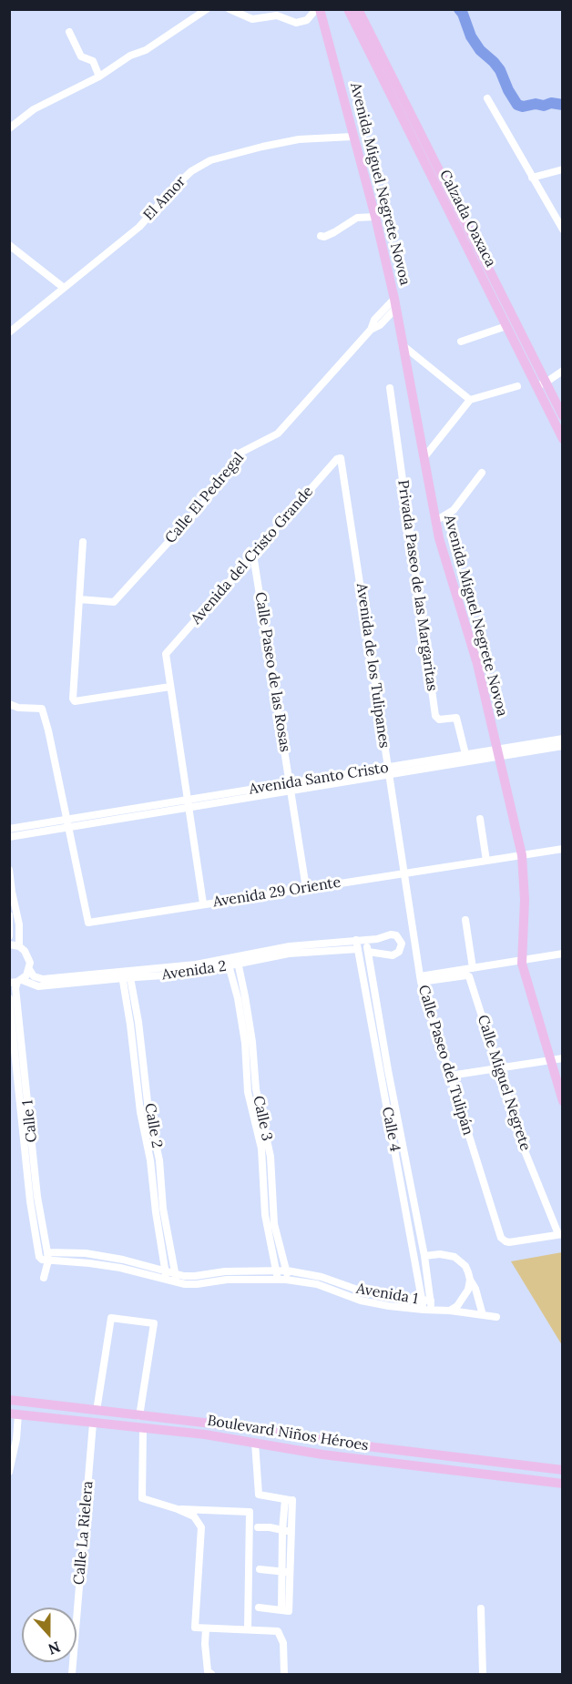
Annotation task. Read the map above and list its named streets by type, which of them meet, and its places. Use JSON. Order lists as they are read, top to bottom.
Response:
{
  "streets": {
    "main road": ["Avenida Miguel Negrete Novoa", "Calzada Oaxaca", "Boulevard Niños Héroes"],
    "street": [
      "El Amor",
      "Calle El Pedregal",
      "Avenida del Cristo Grande",
      "Privada Paseo de las Margaritas",
      "Avenida de los Tulipanes",
      "Calle Paseo de las Rosas",
      "Avenida Santo Cristo",
      "Avenida 29 Oriente",
      "Avenida 2",
      "Calle Paseo del Tulipán",
      "Calle Miguel Negrete",
      "Calle 3",
      "Calle 1",
      "Calle 2",
      "Calle 4",
      "Avenida 1",
      "Calle La Rielera"
    ]
  },
  "crossings": [
    ["Avenida Miguel Negrete Novoa", "El Amor"],
    ["Avenida Miguel Negrete Novoa", "Calle El Pedregal"],
    ["Avenida Miguel Negrete Novoa", "Avenida Santo Cristo"],
    ["Avenida Miguel Negrete Novoa", "Avenida 29 Oriente"],
    ["Avenida del Cristo Grande", "Avenida de los Tulipanes"],
    ["Avenida del Cristo Grande", "Calle Paseo de las Rosas"],
    ["Privada Paseo de las Margaritas", "Avenida Santo Cristo"],
    ["Avenida de los Tulipanes", "Avenida Santo Cristo"],
    ["Avenida de los Tulipanes", "Avenida 29 Oriente"],
    ["Avenida de los Tulipanes", "Calle Paseo del Tulipán"],
    ["Calle Paseo de las Rosas", "Avenida Santo Cristo"],
    ["Calle Paseo de las Rosas", "Avenida 29 Oriente"],
    ["Avenida Santo Cristo", "Avenida 29 Oriente"],
    ["Avenida 29 Oriente", "Calle Paseo del Tulipán"],
    ["Avenida 2", "Calle 3"],
    ["Avenida 2", "Calle 1"],
    ["Avenida 2", "Calle 2"],
    ["Avenida 2", "Calle 4"],
    ["Calle Paseo del Tulipán", "Calle Miguel Negrete"],
    ["Calle 3", "Avenida 1"],
    ["Calle 1", "Avenida 1"],
    ["Calle 2", "Avenida 1"],
    ["Calle 4", "Avenida 1"],
    ["Boulevard Niños Héroes", "Calle La Rielera"]
  ],
  "north": "bottom"
}
